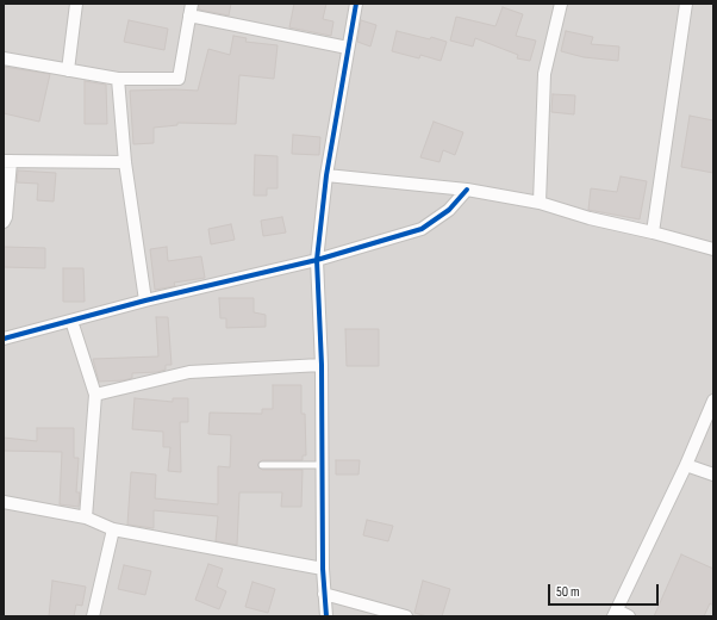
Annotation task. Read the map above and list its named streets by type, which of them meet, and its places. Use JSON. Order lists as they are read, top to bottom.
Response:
{
  "scale_bar": "50 m"
}
